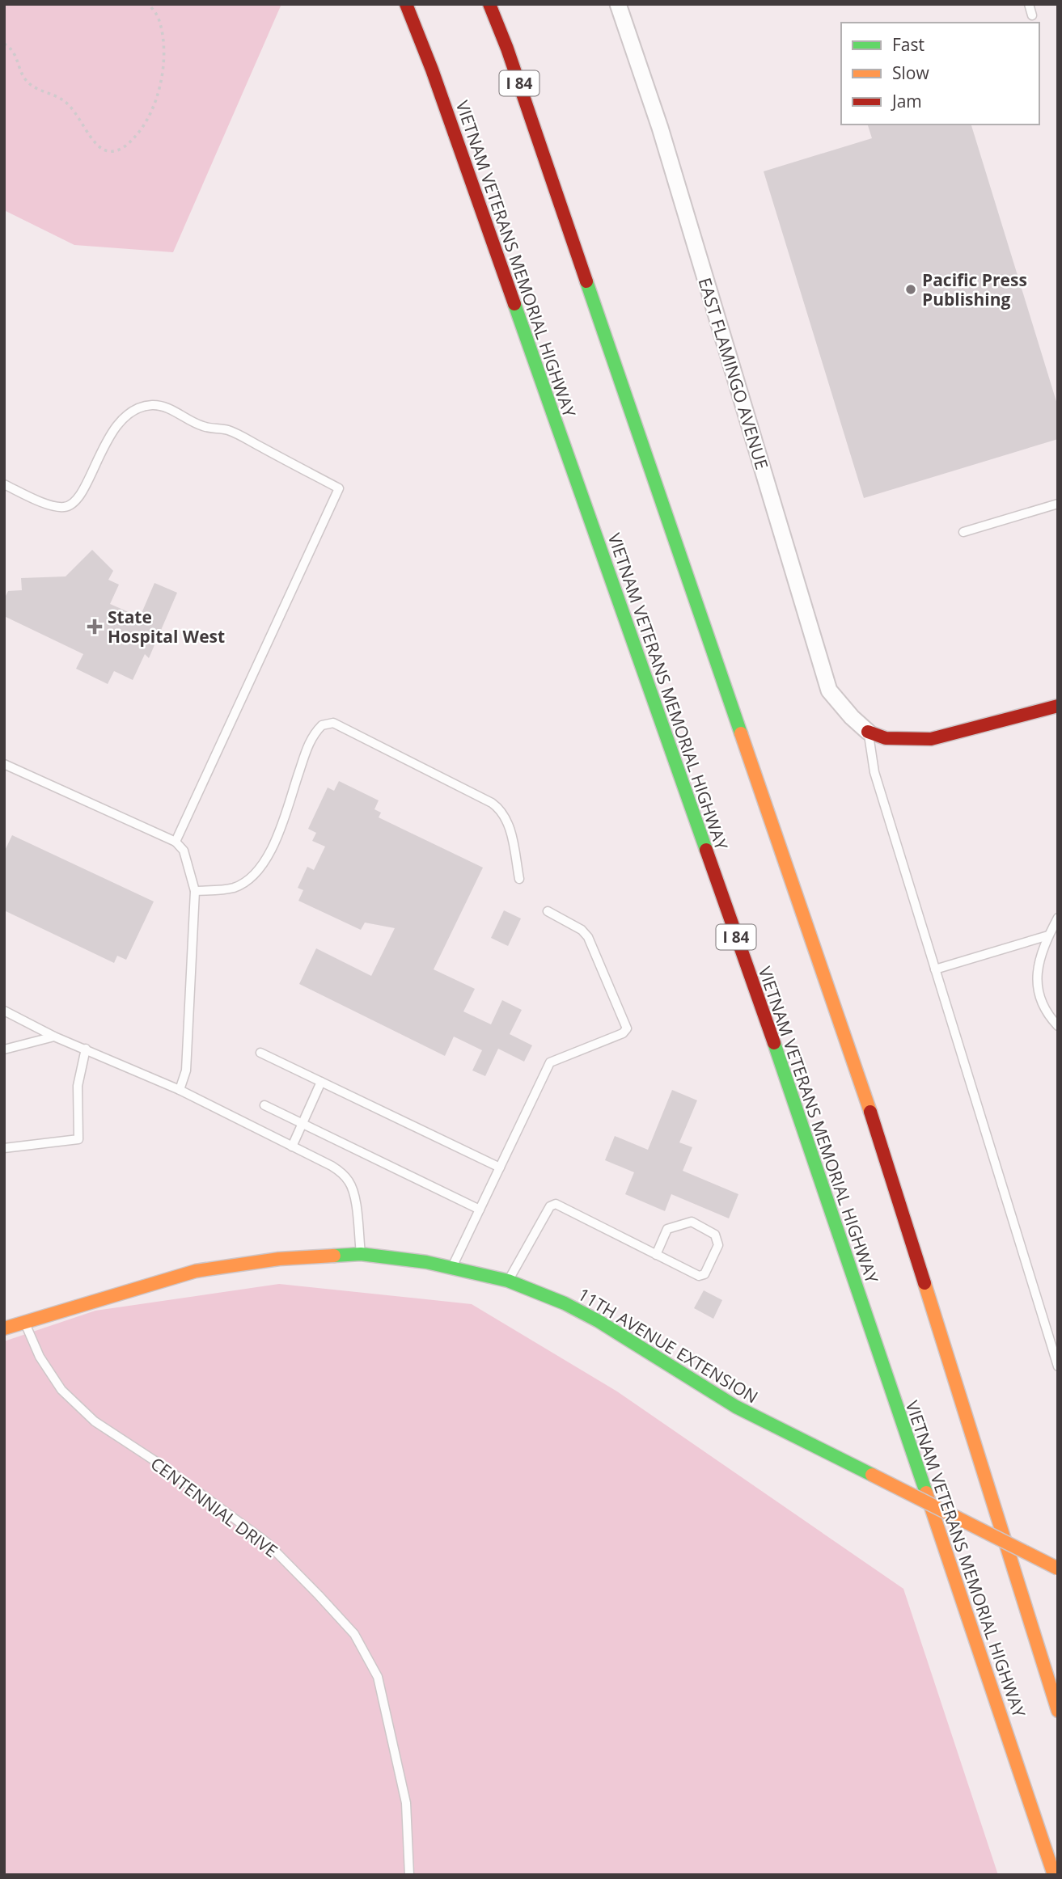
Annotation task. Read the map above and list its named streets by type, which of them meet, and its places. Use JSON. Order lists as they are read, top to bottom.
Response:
{
  "streets": {
    "main road": ["I 84", "VIETNAM VETERANS MEMORIAL HIGHWAY", "11TH AVENUE EXTENSION"],
    "street": ["EAST FLAMINGO AVENUE"],
    "lane": ["CENTENNIAL DRIVE"]
  },
  "crossings": [
    ["11TH AVENUE EXTENSION", "CENTENNIAL DRIVE"]
  ],
  "places": {
    "other": ["Pacific Press Publishing"],
    "health": ["State Hospital West"]
  },
  "legend": ["Fast", "Slow", "Jam"]
}
